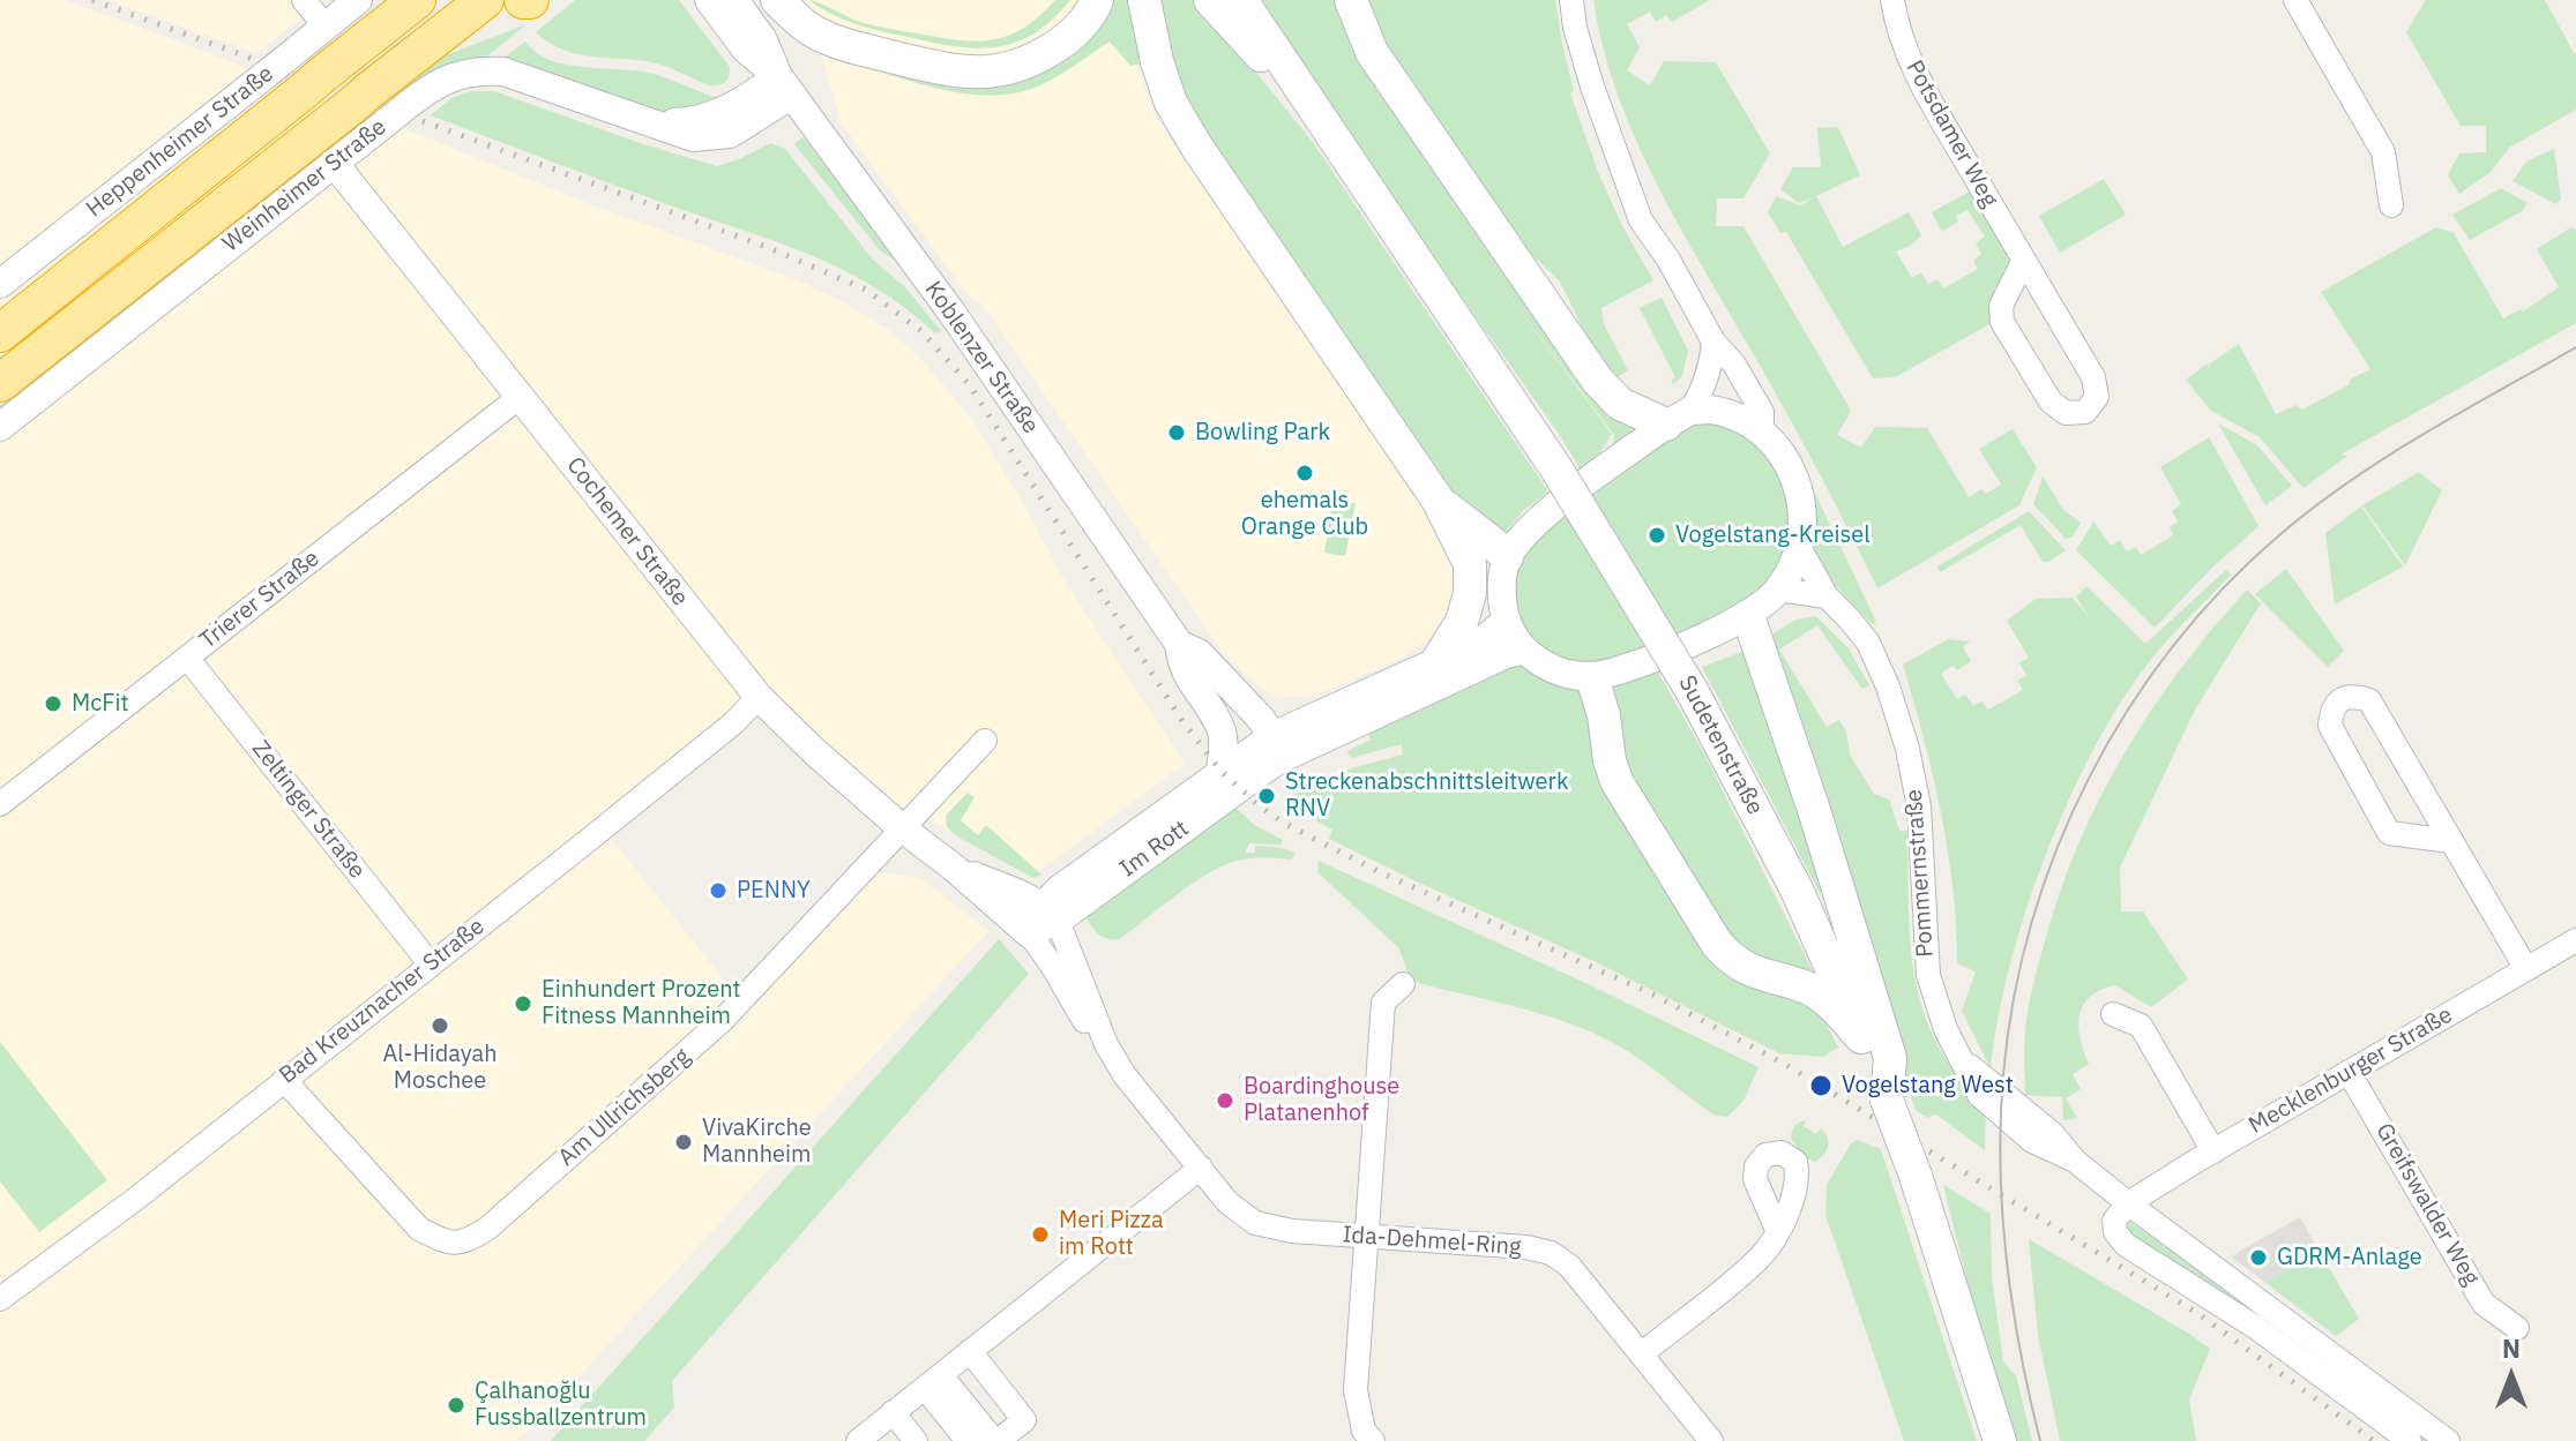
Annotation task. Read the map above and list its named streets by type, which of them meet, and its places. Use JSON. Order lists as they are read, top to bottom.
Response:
{
  "streets": {
    "main road": ["Sudetenstraße"],
    "street": [
      "Potsdamer Weg",
      "Heppenheimer Straße",
      "Weinheimer Straße",
      "Koblenzer Straße",
      "Cochemer Straße",
      "Trierer Straße",
      "Zeltinger Straße",
      "Im Rott",
      "Pommernstraße",
      "Bad Kreuznacher Straße",
      "Mecklenburger Straße",
      "Am Ullrichsberg",
      "Greifswalder Weg",
      "Ida-Dehmel-Ring"
    ]
  },
  "crossings": [
    ["Weinheimer Straße", "Koblenzer Straße"],
    ["Weinheimer Straße", "Cochemer Straße"],
    ["Koblenzer Straße", "Im Rott"],
    ["Cochemer Straße", "Trierer Straße"],
    ["Cochemer Straße", "Im Rott"],
    ["Cochemer Straße", "Bad Kreuznacher Straße"],
    ["Cochemer Straße", "Am Ullrichsberg"],
    ["Cochemer Straße", "Ida-Dehmel-Ring"],
    ["Trierer Straße", "Zeltinger Straße"],
    ["Zeltinger Straße", "Bad Kreuznacher Straße"],
    ["Im Rott", "Ida-Dehmel-Ring"],
    ["Pommernstraße", "Mecklenburger Straße"],
    ["Bad Kreuznacher Straße", "Am Ullrichsberg"],
    ["Mecklenburger Straße", "Greifswalder Weg"]
  ],
  "places": [
    "Bowling Park",
    "ehemals Orange Club",
    "Vogelstang-Kreisel",
    "McFit",
    "Streckenabschnittsleitwerk RNV",
    "PENNY",
    "Einhundert Prozent Fitness Mannheim",
    "Al-Hidayah Moschee",
    "Vogelstang West",
    "Boardinghouse Platanenhof",
    "VivaKirche Mannheim",
    "Meri Pizza im Rott",
    "GDRM-Anlage",
    "Çalhanoğlu Fussballzentrum"
  ],
  "north": "top"
}
